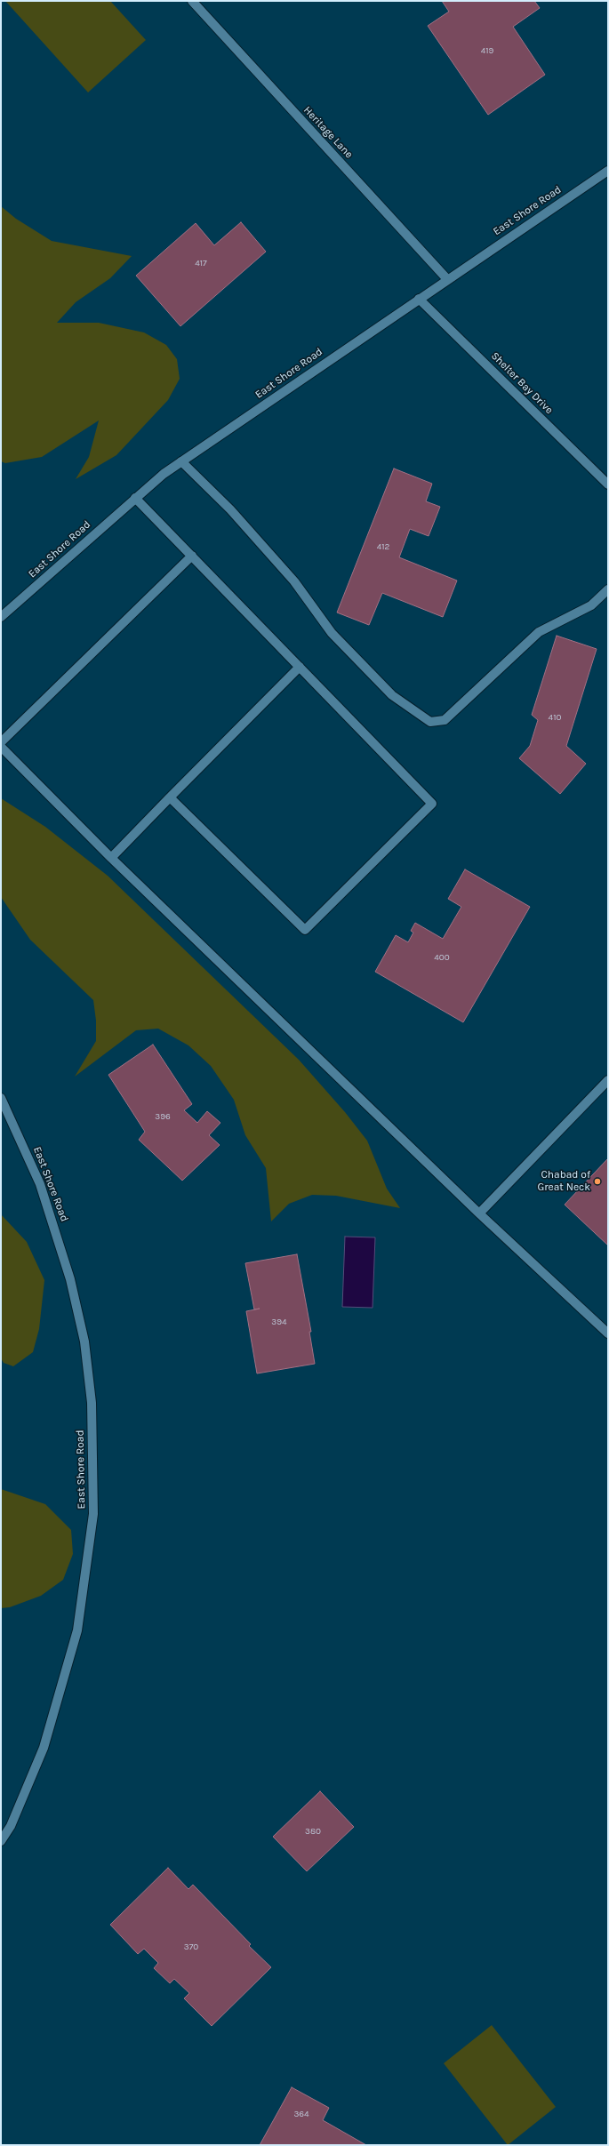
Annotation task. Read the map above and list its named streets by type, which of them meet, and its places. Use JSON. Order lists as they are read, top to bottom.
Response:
{
  "streets": {
    "main road": ["Heritage Lane", "East Shore Road", "Shelter Bay Drive"]
  },
  "crossings": [
    ["Heritage Lane", "East Shore Road"],
    ["East Shore Road", "Shelter Bay Drive"]
  ],
  "places": ["Chabad of Great Neck"],
  "house_numbers": [
    "419",
    "417",
    "412",
    "410",
    "400",
    "396",
    "394",
    "380",
    "370",
    "364"
  ]
}
